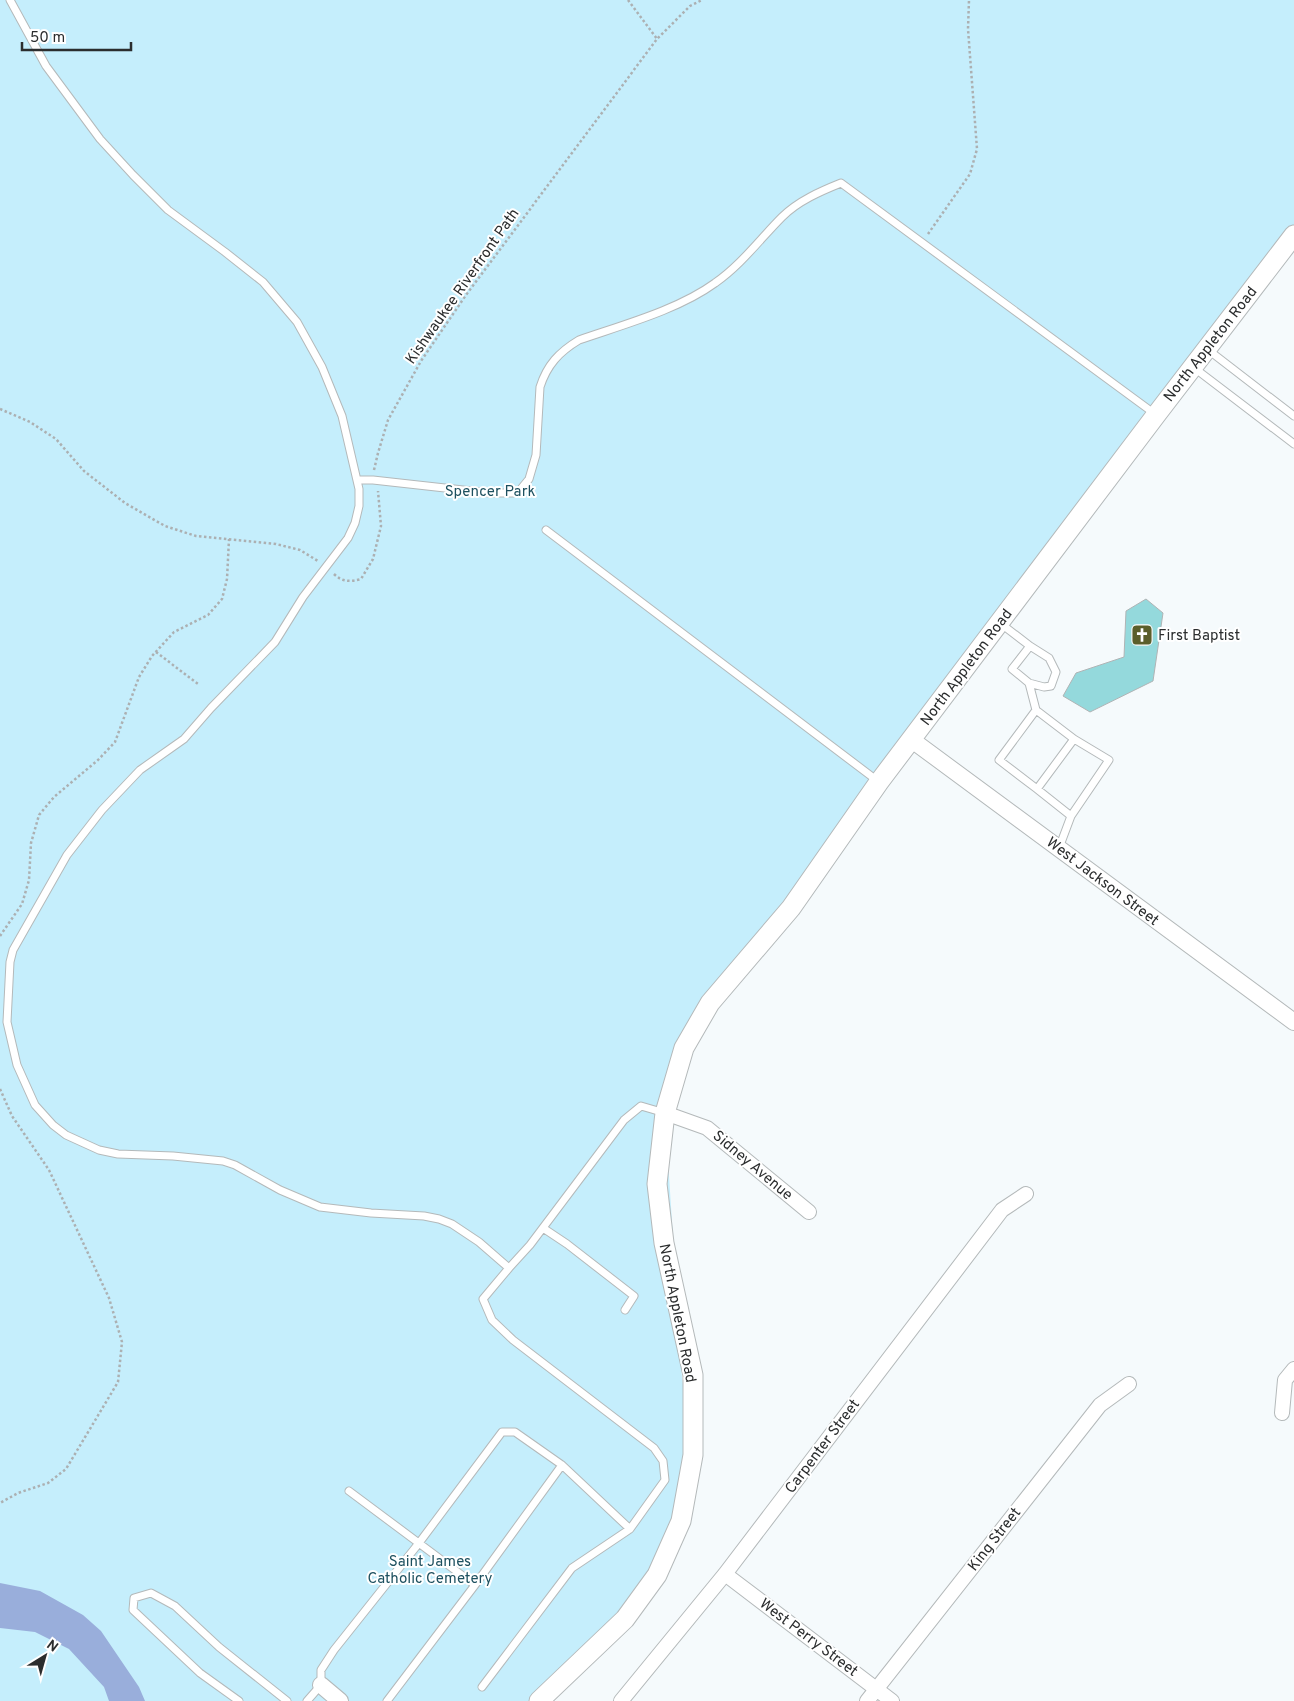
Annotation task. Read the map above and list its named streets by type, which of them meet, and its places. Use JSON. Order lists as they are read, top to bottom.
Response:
{
  "streets": {
    "main road": ["North Appleton Road"],
    "street": [
      "West Jackson Street",
      "Sidney Avenue",
      "Carpenter Street",
      "King Street",
      "West Perry Street"
    ],
    "path": ["Kishwaukee Riverfront Path"]
  },
  "crossings": [
    ["North Appleton Road", "West Jackson Street"],
    ["North Appleton Road", "Sidney Avenue"],
    ["Carpenter Street", "West Perry Street"],
    ["King Street", "West Perry Street"]
  ],
  "parks": ["Spencer Park", "Saint James Catholic Cemetery"],
  "places": {
    "church": ["First Baptist"]
  },
  "scale_bar": "50 m",
  "north": "top right"
}
